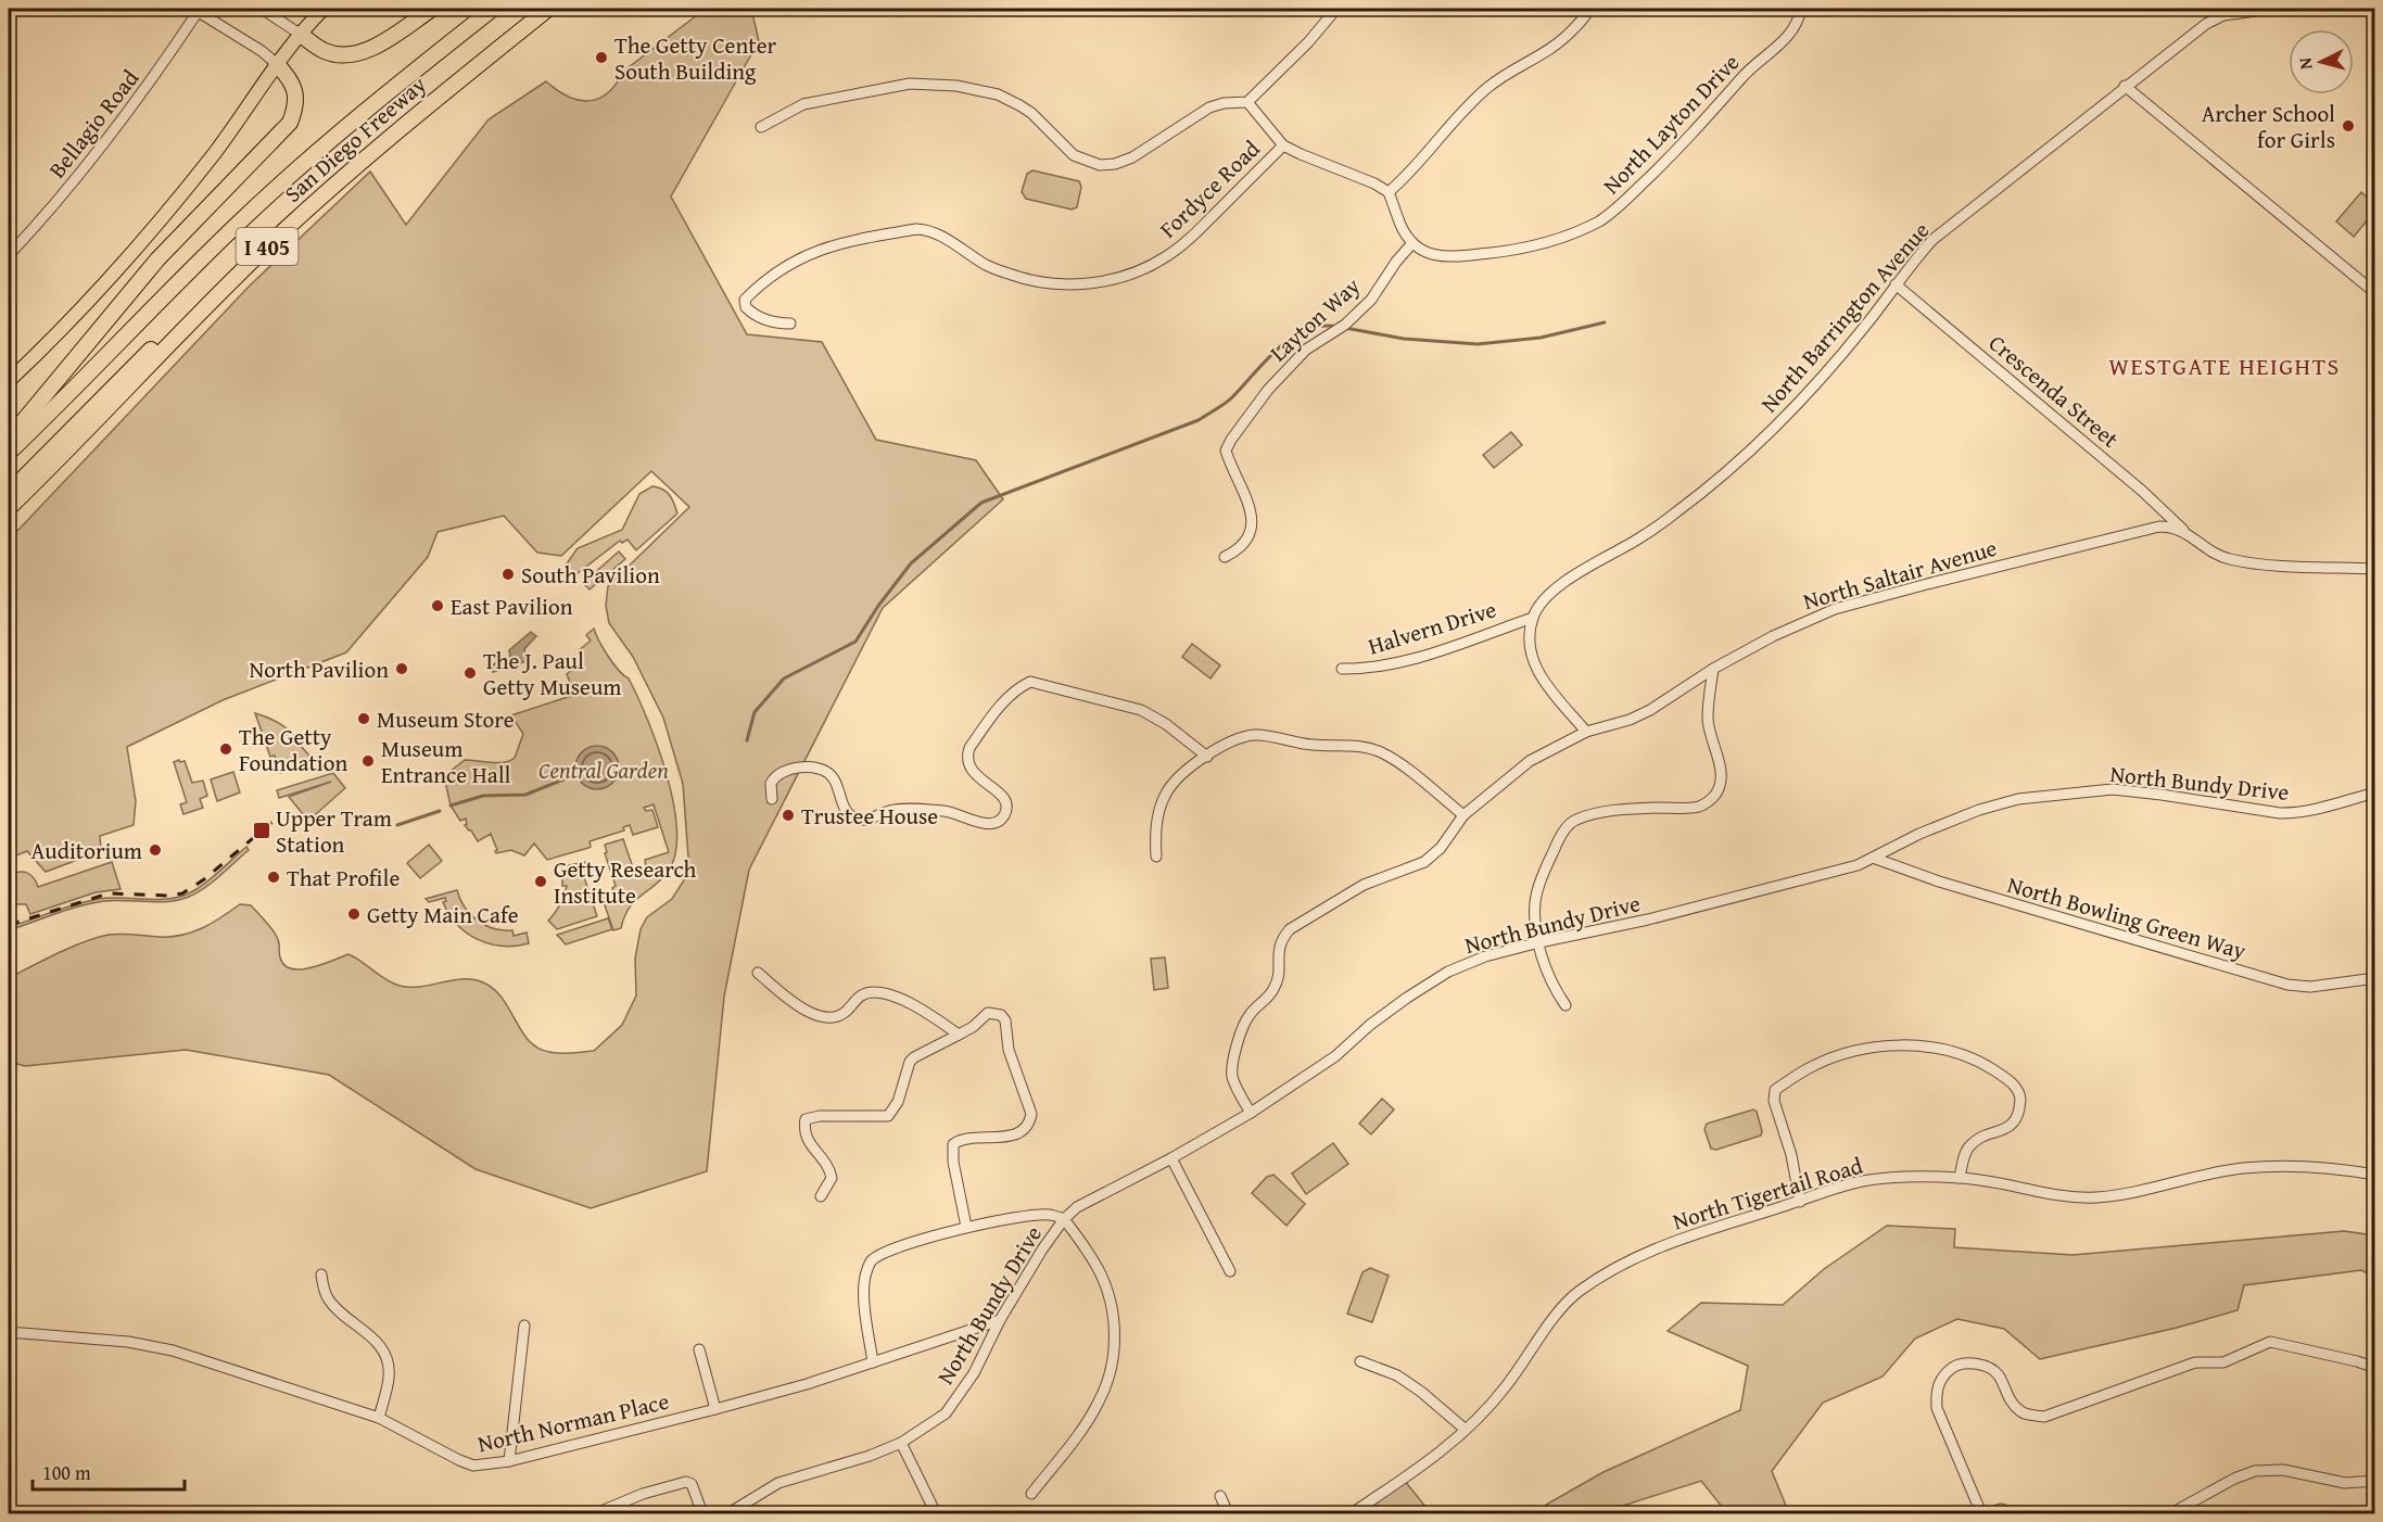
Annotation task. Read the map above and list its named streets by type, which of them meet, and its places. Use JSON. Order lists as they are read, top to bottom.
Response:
{
  "streets": {
    "highway": ["San Diego Freeway", "I 405"],
    "street": [
      "Bellagio Road",
      "North Layton Drive",
      "Fordyce Road",
      "North Barrington Avenue",
      "Layton Way",
      "Crescenda Street",
      "North Saltair Avenue",
      "Halvern Drive",
      "North Bundy Drive",
      "North Bowling Green Way",
      "North Tigertail Road",
      "North Norman Place"
    ]
  },
  "crossings": [
    ["North Layton Drive", "Layton Way"],
    ["North Barrington Avenue", "Crescenda Street"],
    ["North Barrington Avenue", "Halvern Drive"],
    ["Crescenda Street", "North Saltair Avenue"],
    ["North Saltair Avenue", "North Bundy Drive"],
    ["North Bundy Drive", "North Bowling Green Way"],
    ["North Bundy Drive", "North Norman Place"]
  ],
  "districts": ["WESTGATE HEIGHTS"],
  "parks": ["Central Garden"],
  "places": {
    "other": [
      "The Getty Center South Building",
      "Archer School for Girls",
      "South Pavilion",
      "East Pavilion",
      "North Pavilion",
      "The J. Paul Getty Museum",
      "Museum Store",
      "The Getty Foundation",
      "Museum Entrance Hall",
      "Trustee House",
      "Auditorium",
      "That Profile",
      "Getty Research Institute",
      "Getty Main Cafe"
    ],
    "transit": ["Upper Tram Station"]
  },
  "scale_bar": "100 m",
  "north": "left"
}
